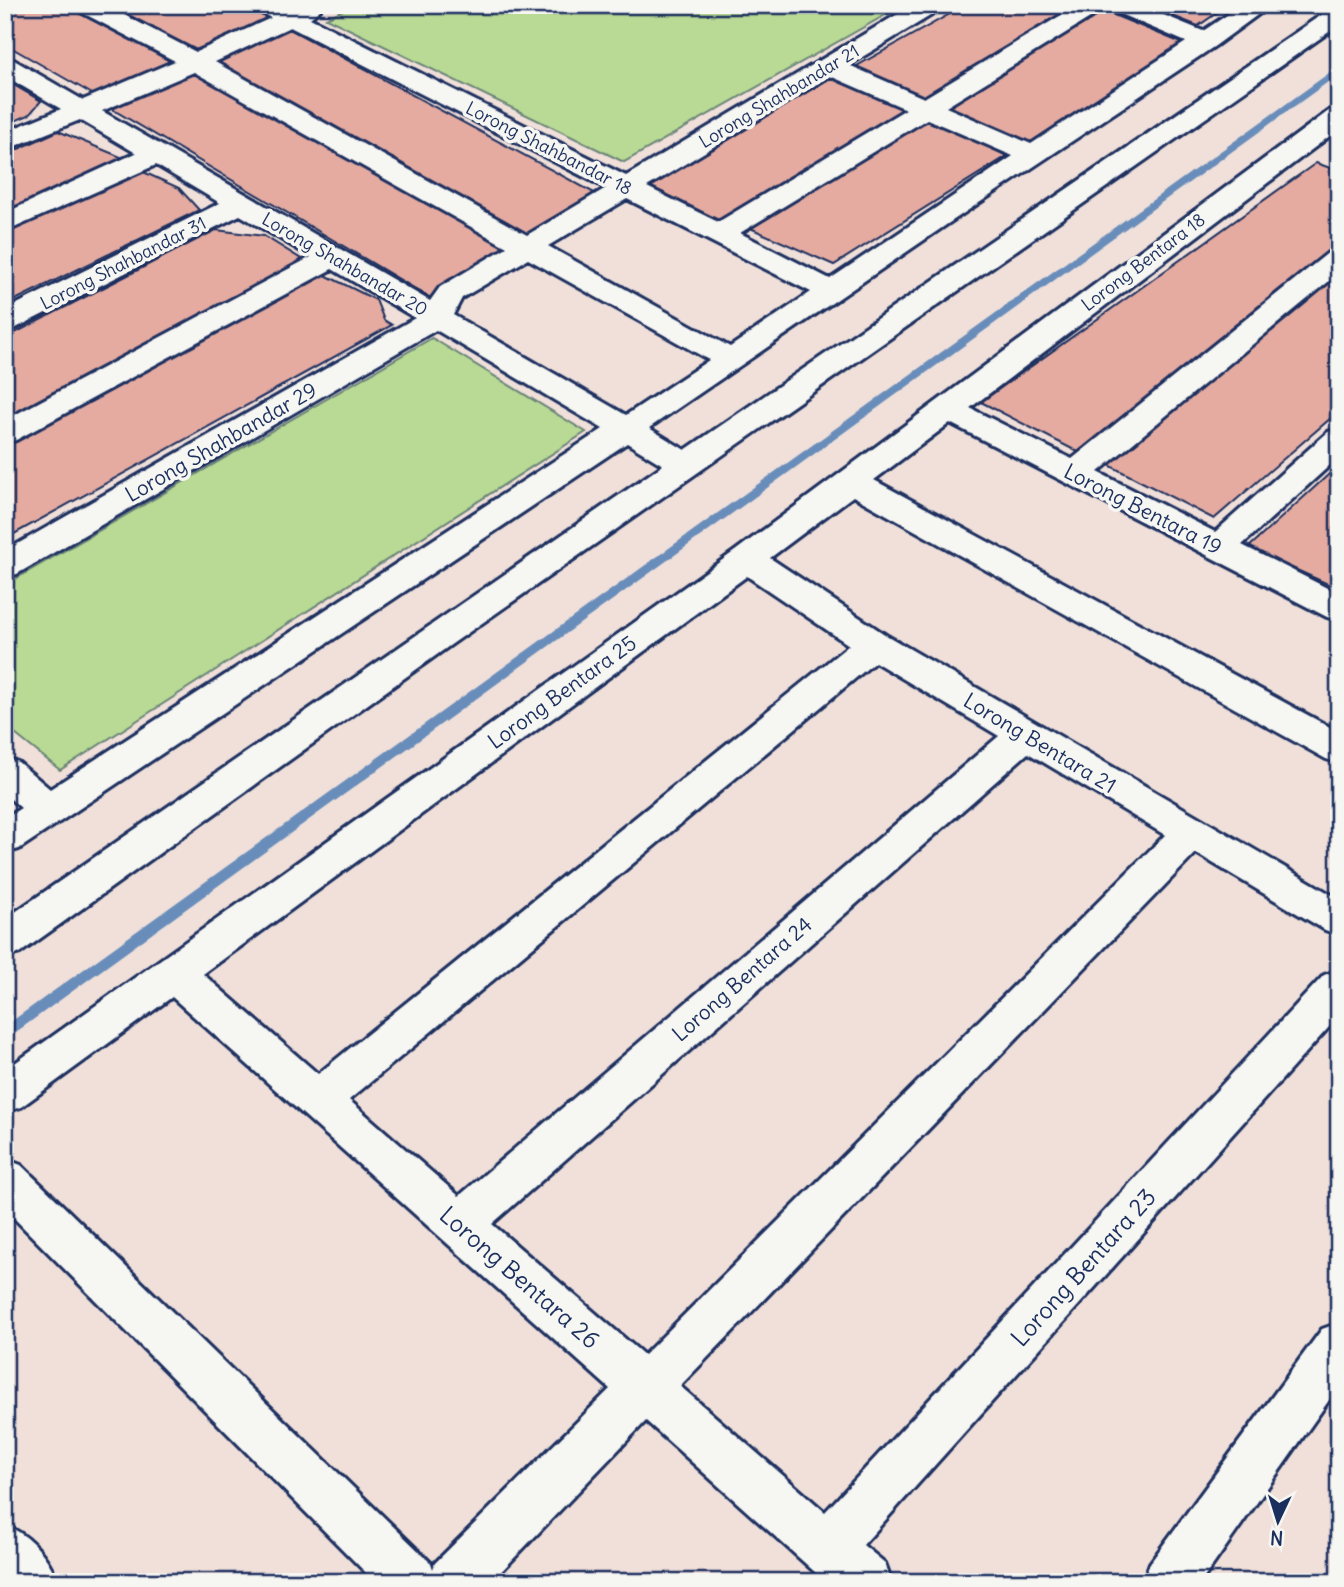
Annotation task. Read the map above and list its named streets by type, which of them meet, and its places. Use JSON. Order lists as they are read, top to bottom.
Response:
{
  "streets": {
    "street": [
      "Lorong Shahbandar 21",
      "Lorong Shahbandar 18",
      "Lorong Bentara 18",
      "Lorong Shahbandar 31",
      "Lorong Shahbandar 20",
      "Lorong Shahbandar 29",
      "Lorong Bentara 19",
      "Lorong Bentara 25",
      "Lorong Bentara 21",
      "Lorong Bentara 24",
      "Lorong Bentara 23",
      "Lorong Bentara 26"
    ]
  },
  "crossings": [
    ["Lorong Shahbandar 21", "Lorong Shahbandar 18"],
    ["Lorong Shahbandar 21", "Lorong Shahbandar 20"],
    ["Lorong Shahbandar 21", "Lorong Shahbandar 29"],
    ["Lorong Bentara 18", "Lorong Bentara 19"],
    ["Lorong Bentara 18", "Lorong Bentara 25"],
    ["Lorong Shahbandar 31", "Lorong Shahbandar 20"],
    ["Lorong Shahbandar 20", "Lorong Shahbandar 29"],
    ["Lorong Bentara 19", "Lorong Bentara 25"],
    ["Lorong Bentara 25", "Lorong Bentara 21"],
    ["Lorong Bentara 25", "Lorong Bentara 26"],
    ["Lorong Bentara 21", "Lorong Bentara 24"],
    ["Lorong Bentara 24", "Lorong Bentara 26"],
    ["Lorong Bentara 23", "Lorong Bentara 26"]
  ],
  "north": "bottom"
}
